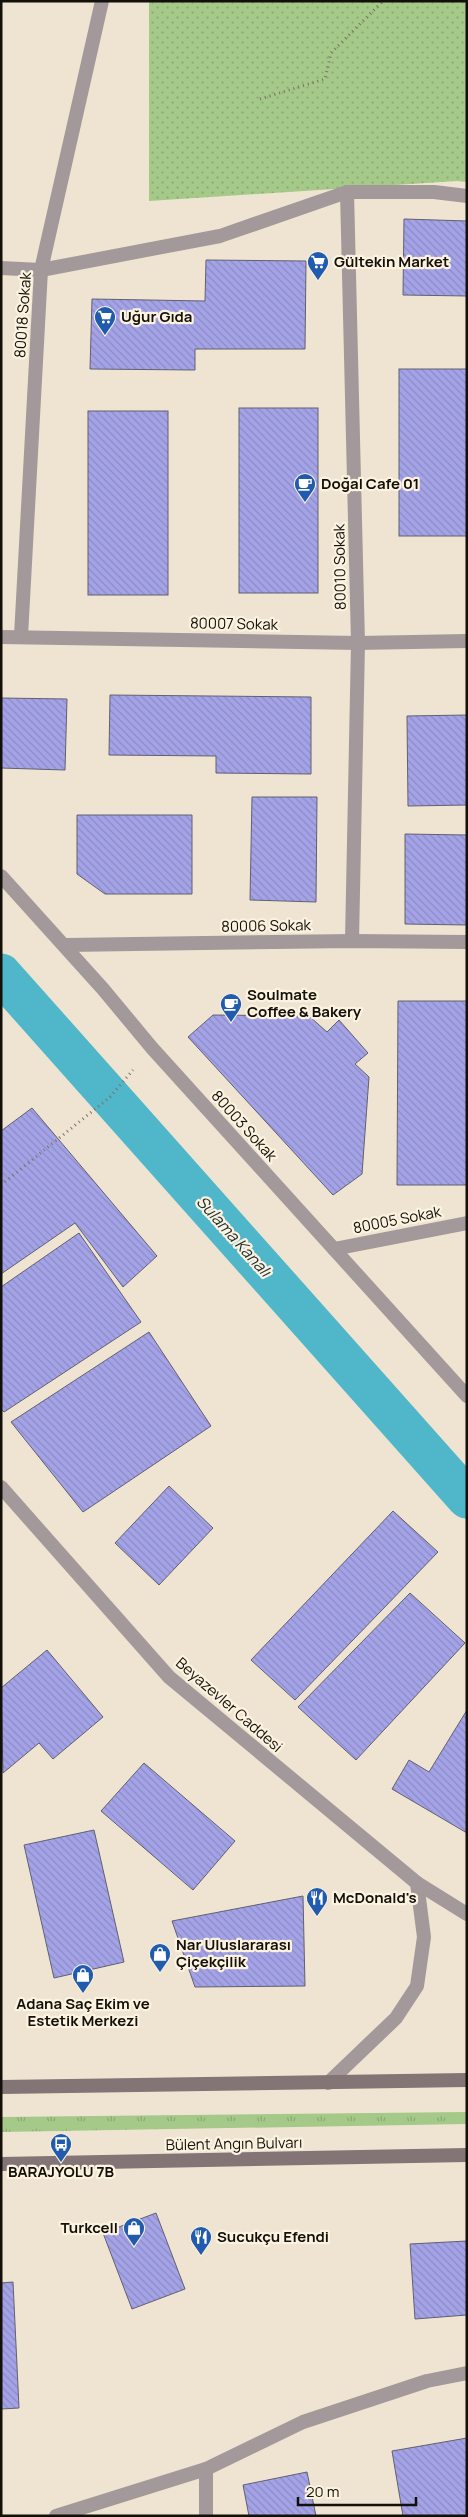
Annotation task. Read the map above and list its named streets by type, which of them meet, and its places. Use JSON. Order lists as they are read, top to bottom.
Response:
{
  "streets": {
    "main road": ["Bülent Angın Bulvarı"],
    "street": [
      "80018 Sokak",
      "80010 Sokak",
      "80007 Sokak",
      "80006 Sokak",
      "80003 Sokak",
      "80005 Sokak",
      "Beyazevler Caddesi"
    ]
  },
  "crossings": [
    ["80018 Sokak", "80007 Sokak"],
    ["80010 Sokak", "80007 Sokak"],
    ["80010 Sokak", "80006 Sokak"],
    ["80006 Sokak", "80003 Sokak"],
    ["80003 Sokak", "80005 Sokak"]
  ],
  "water": ["Sulama Kanalı"],
  "places": {
    "supermarket": ["Gültekin Market", "Uğur Gıda"],
    "cafe": ["Doğal Cafe 01", "Soulmate Coffee & Bakery"],
    "restaurant": ["McDonald's", "Sucukçu Efendi"],
    "shop": ["Nar Uluslararası Çiçekçilik", "Adana Saç Ekim ve Estetik Merkezi", "Turkcell"],
    "bus stop": ["BARAJYOLU 7B"]
  },
  "scale_bar": "20 m"
}
